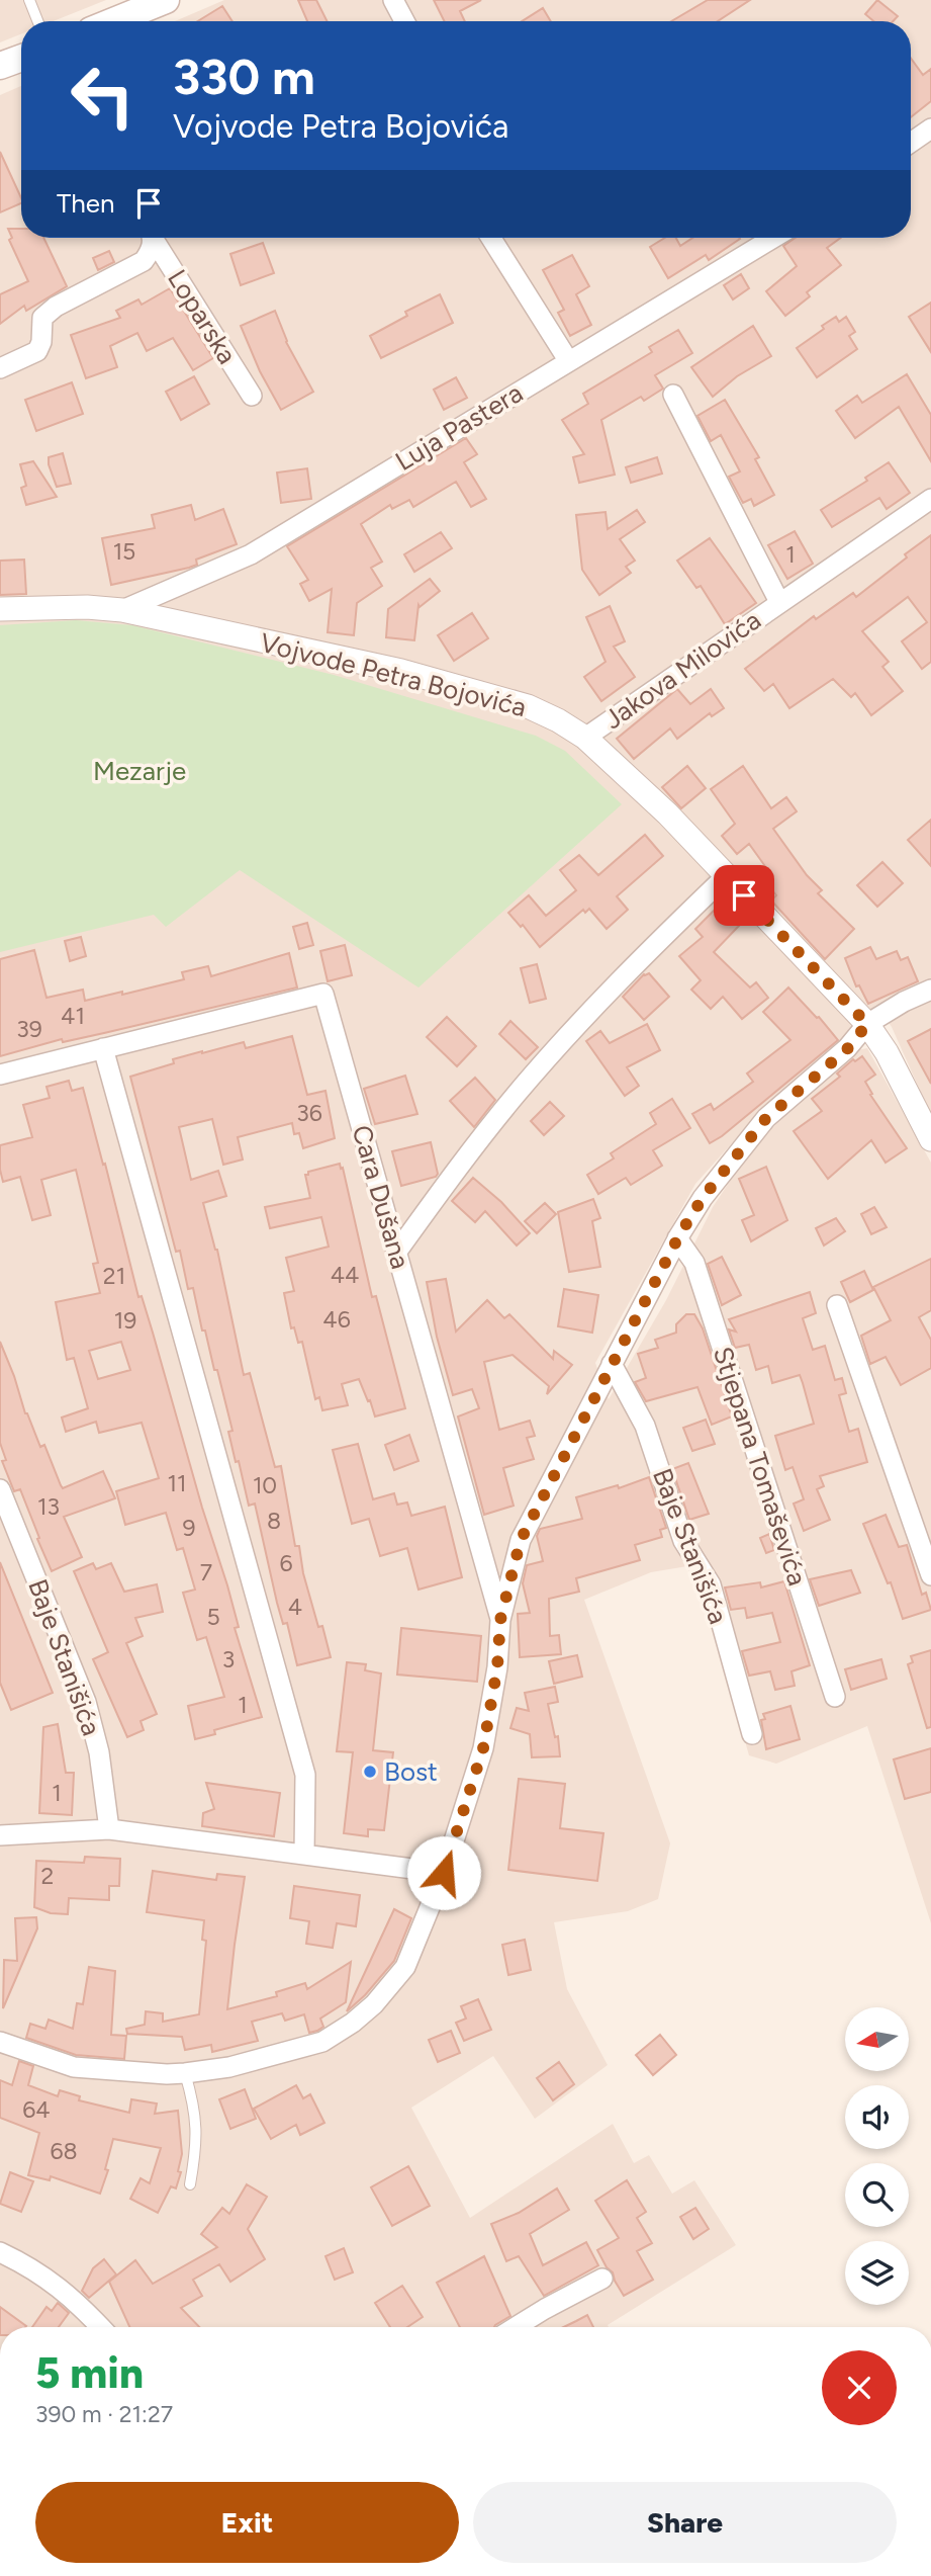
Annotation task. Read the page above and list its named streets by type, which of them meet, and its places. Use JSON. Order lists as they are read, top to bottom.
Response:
{
  "streets": {
    "street": [
      "Loparska",
      "Luja Pastera",
      "Jakova Milovića",
      "Vojvode Petra Bojovića",
      "Cara Dušana",
      "Stjepana Tomaševića",
      "Baje Stanišića"
    ]
  },
  "crossings": [
    ["Luja Pastera", "Vojvode Petra Bojovića"],
    ["Jakova Milovića", "Vojvode Petra Bojovića"]
  ],
  "parks": ["Mezarje"],
  "places": ["Bost"],
  "house_numbers": [
    "15",
    "1",
    "41",
    "39",
    "36",
    "44",
    "21",
    "46",
    "19",
    "11",
    "10",
    "13",
    "8",
    "9",
    "6",
    "7",
    "4",
    "5",
    "3",
    "1",
    "1",
    "2",
    "64",
    "68"
  ],
  "north": "left",
  "page": {
    "turn": ["330 m", "Vojvode Petra Bojovića"],
    "then": "Then",
    "heading": ["5 min", "390 m · 21:27"],
    "buttons": ["Exit", "Share"]
  }
}
